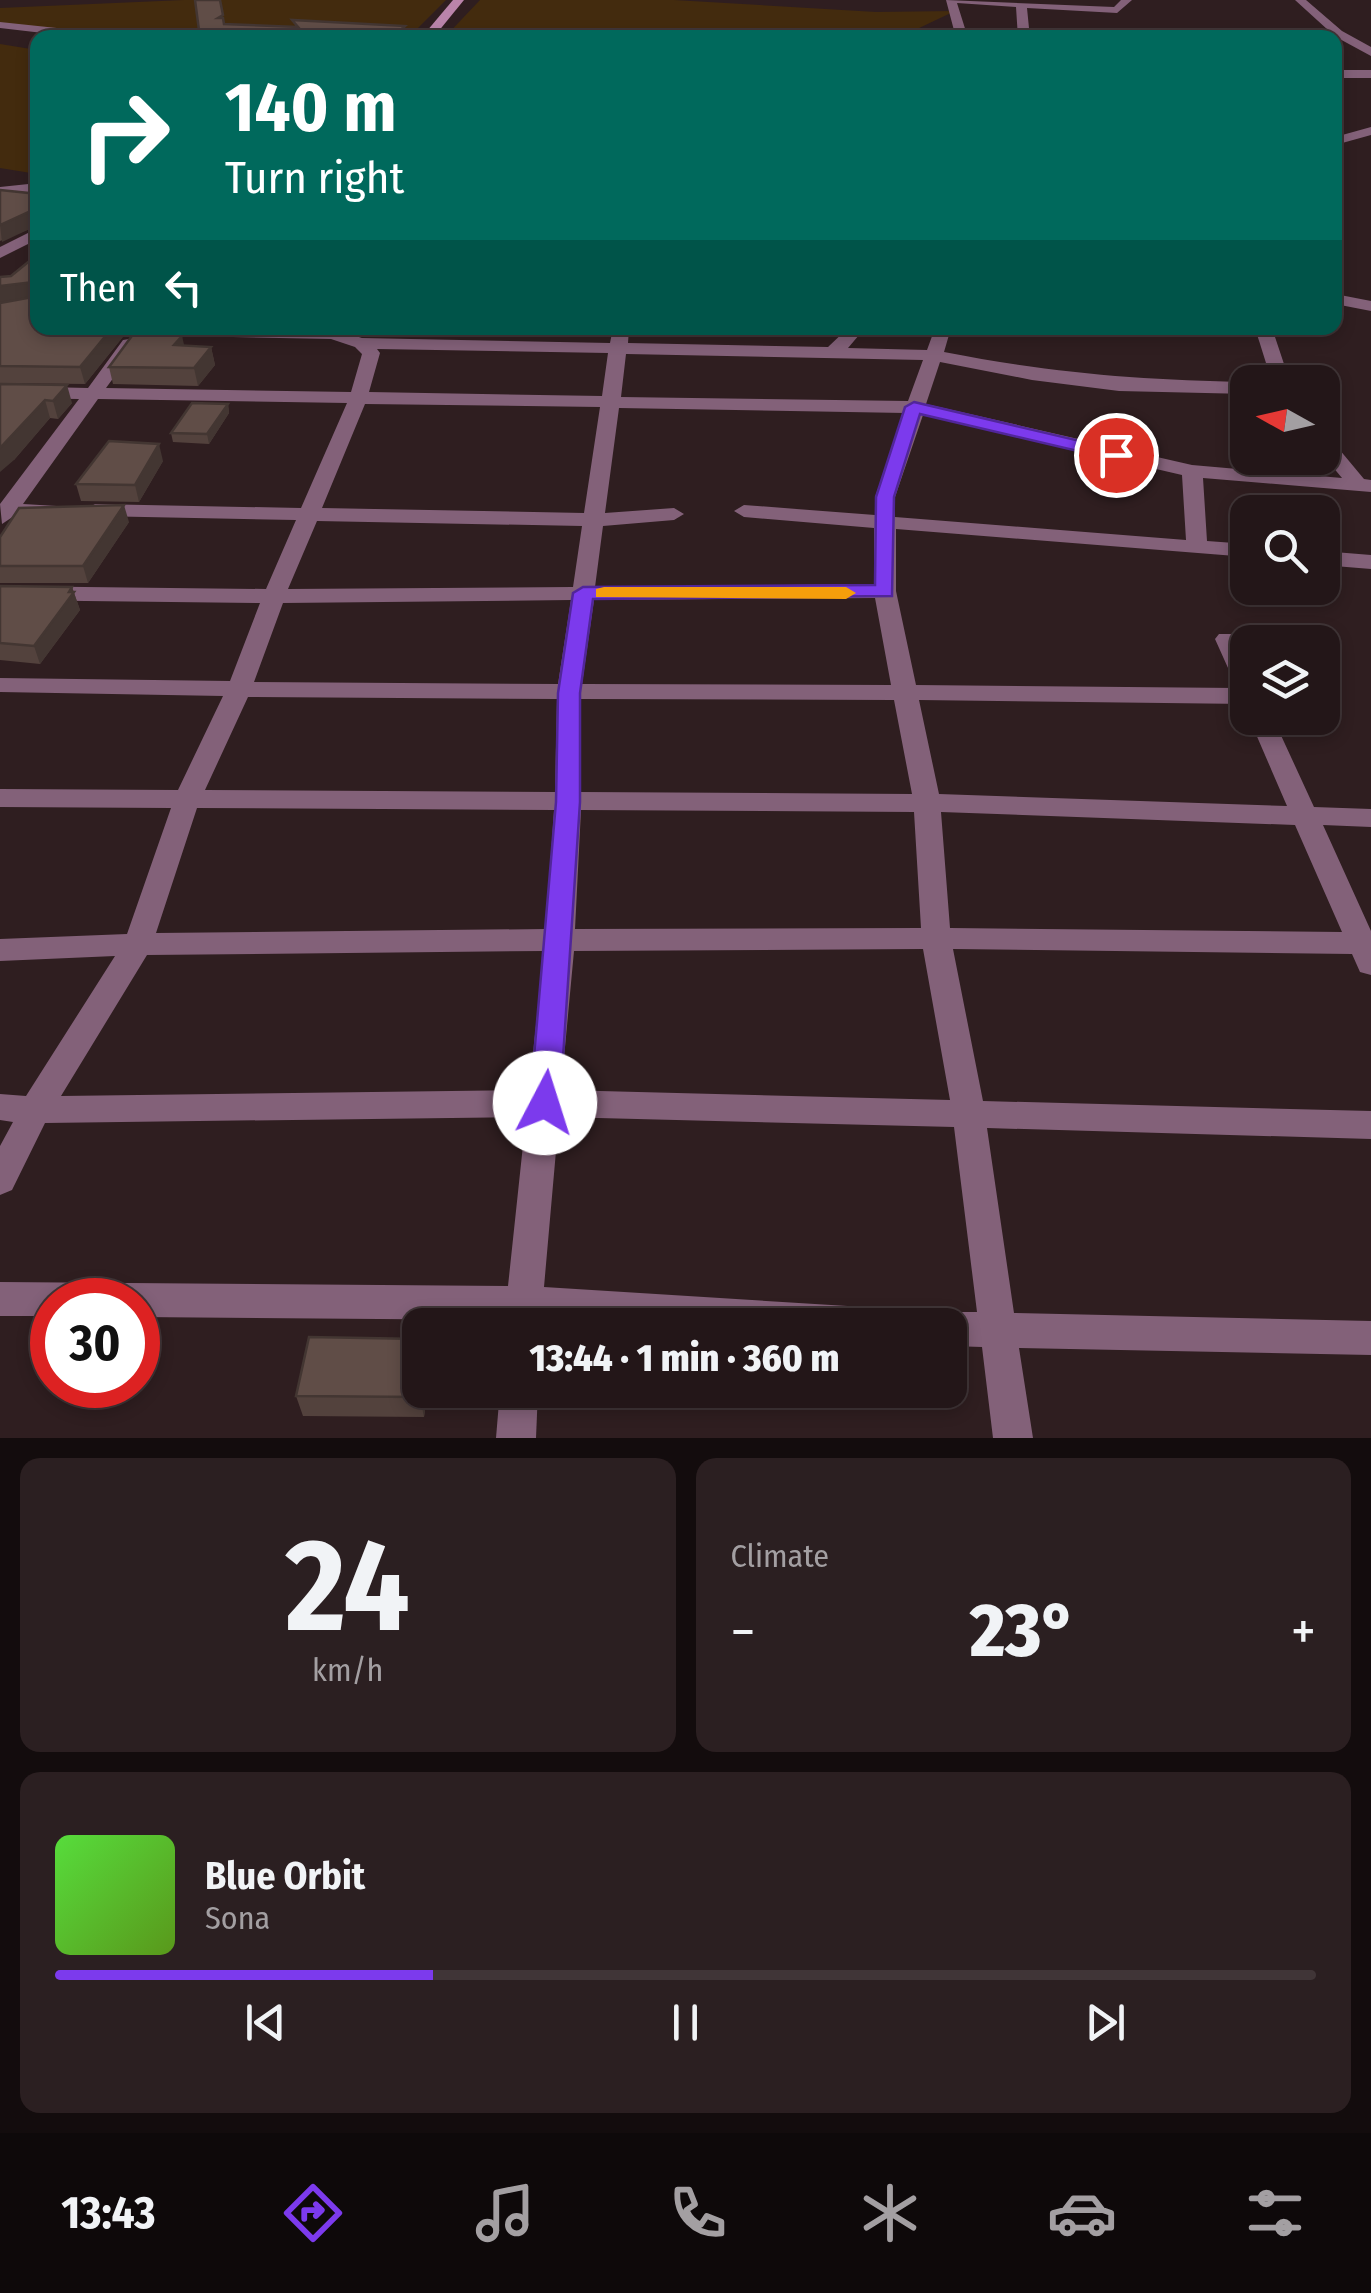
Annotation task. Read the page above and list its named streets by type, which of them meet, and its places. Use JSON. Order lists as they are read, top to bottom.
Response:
{
  "north": "left",
  "page": {
    "turn": ["140 m", "Turn right"],
    "then": "Then",
    "limit": "30",
    "trip": "13:44 · 1 min · 360 m",
    "tile": [
      ["24", "km/h"],
      "Climate"
    ],
    "heat": ["−", "23°", "+"],
    "song": ["Blue Orbit", "Sona"],
    "tabs": "13:43"
  }
}
